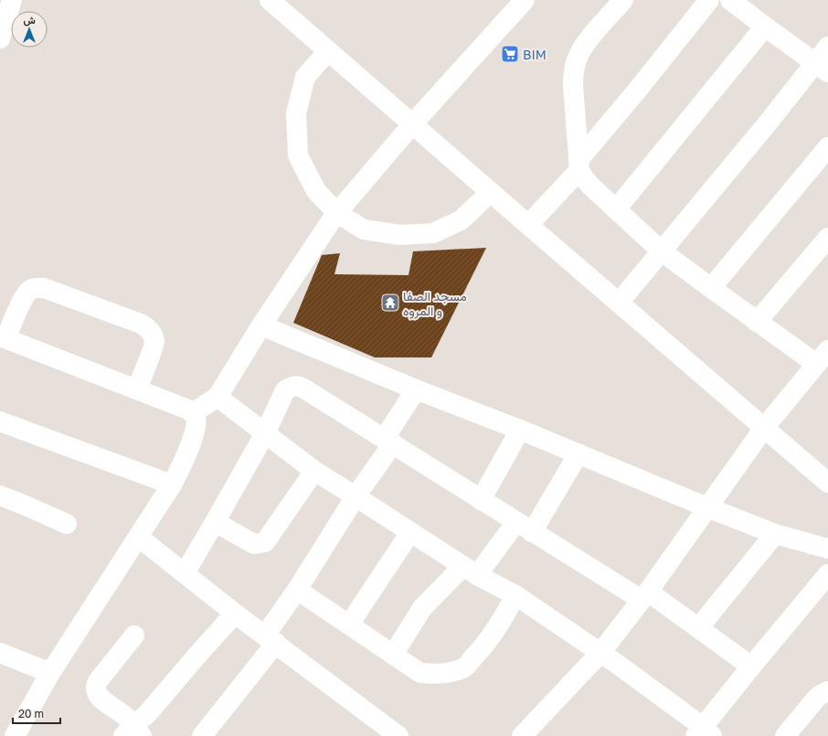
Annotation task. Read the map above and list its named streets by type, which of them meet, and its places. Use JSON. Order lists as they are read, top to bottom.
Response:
{
  "places": {
    "supermarket": ["BIM"],
    "temple": ["مسجد الصفا و المروه"]
  },
  "scale_bar": "20 m",
  "north": "top"
}
